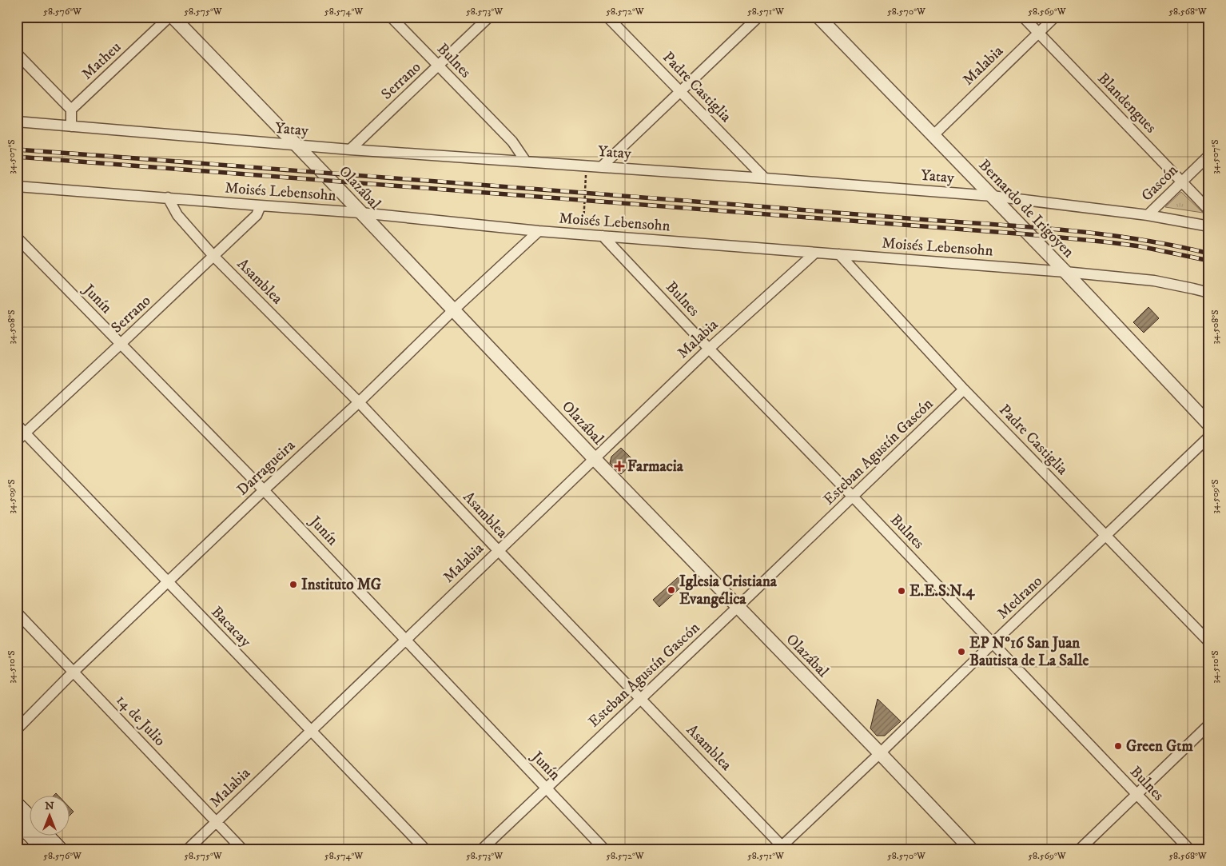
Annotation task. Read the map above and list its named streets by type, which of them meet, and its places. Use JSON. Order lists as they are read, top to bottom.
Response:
{
  "streets": {
    "street": [
      "Matheu",
      "Bulnes",
      "Malabia",
      "Serrano",
      "Padre Castiglia",
      "Blandengues",
      "Yatay",
      "Gascón",
      "Olazábal",
      "Moisés Lebensohn",
      "Bernardo de Irigoyen",
      "Asamblea",
      "Junín",
      "Esteban Agustín Gascón",
      "Darragueira",
      "Medrano",
      "Bacacay",
      "14 de Julio"
    ]
  },
  "crossings": [
    ["Bulnes", "Malabia"],
    ["Bulnes", "Serrano"],
    ["Bulnes", "Yatay"],
    ["Bulnes", "Moisés Lebensohn"],
    ["Bulnes", "Esteban Agustín Gascón"],
    ["Bulnes", "Medrano"],
    ["Malabia", "Blandengues"],
    ["Malabia", "Olazábal"],
    ["Malabia", "Moisés Lebensohn"],
    ["Malabia", "Bernardo de Irigoyen"],
    ["Malabia", "Asamblea"],
    ["Malabia", "Junín"],
    ["Malabia", "Bacacay"],
    ["Malabia", "14 de Julio"],
    ["Serrano", "Yatay"],
    ["Serrano", "Moisés Lebensohn"],
    ["Serrano", "Asamblea"],
    ["Serrano", "Junín"],
    ["Serrano", "Bacacay"],
    ["Padre Castiglia", "Yatay"],
    ["Padre Castiglia", "Moisés Lebensohn"],
    ["Padre Castiglia", "Esteban Agustín Gascón"],
    ["Padre Castiglia", "Medrano"],
    ["Blandengues", "Gascón"],
    ["Yatay", "Gascón"],
    ["Yatay", "Olazábal"],
    ["Yatay", "Bernardo de Irigoyen"],
    ["Olazábal", "Moisés Lebensohn"],
    ["Olazábal", "Esteban Agustín Gascón"],
    ["Olazábal", "Darragueira"],
    ["Olazábal", "Medrano"],
    ["Moisés Lebensohn", "Bernardo de Irigoyen"],
    ["Moisés Lebensohn", "Asamblea"],
    ["Moisés Lebensohn", "Darragueira"],
    ["Asamblea", "Esteban Agustín Gascón"],
    ["Asamblea", "Darragueira"],
    ["Asamblea", "Medrano"],
    ["Junín", "Esteban Agustín Gascón"],
    ["Junín", "Darragueira"],
    ["Darragueira", "Bacacay"],
    ["Darragueira", "14 de Julio"]
  ],
  "places": {
    "health": ["Farmacia"],
    "other": [
      "Instituto MG",
      "Iglesia Cristiana Evangélica",
      "E.E.S.N.4",
      "EP Nº16 San Juan Bautista de La Salle",
      "Green Gtm"
    ]
  },
  "north": "top",
  "coordinates": [
    "58.576°W",
    "58.575°W",
    "58.574°W",
    "58.573°W",
    "58.572°W",
    "58.571°W",
    "58.570°W",
    "58.569°W",
    "58.568°W",
    "34.507°S",
    "34.508°S",
    "34.509°S",
    "34.510°S"
  ]
}
